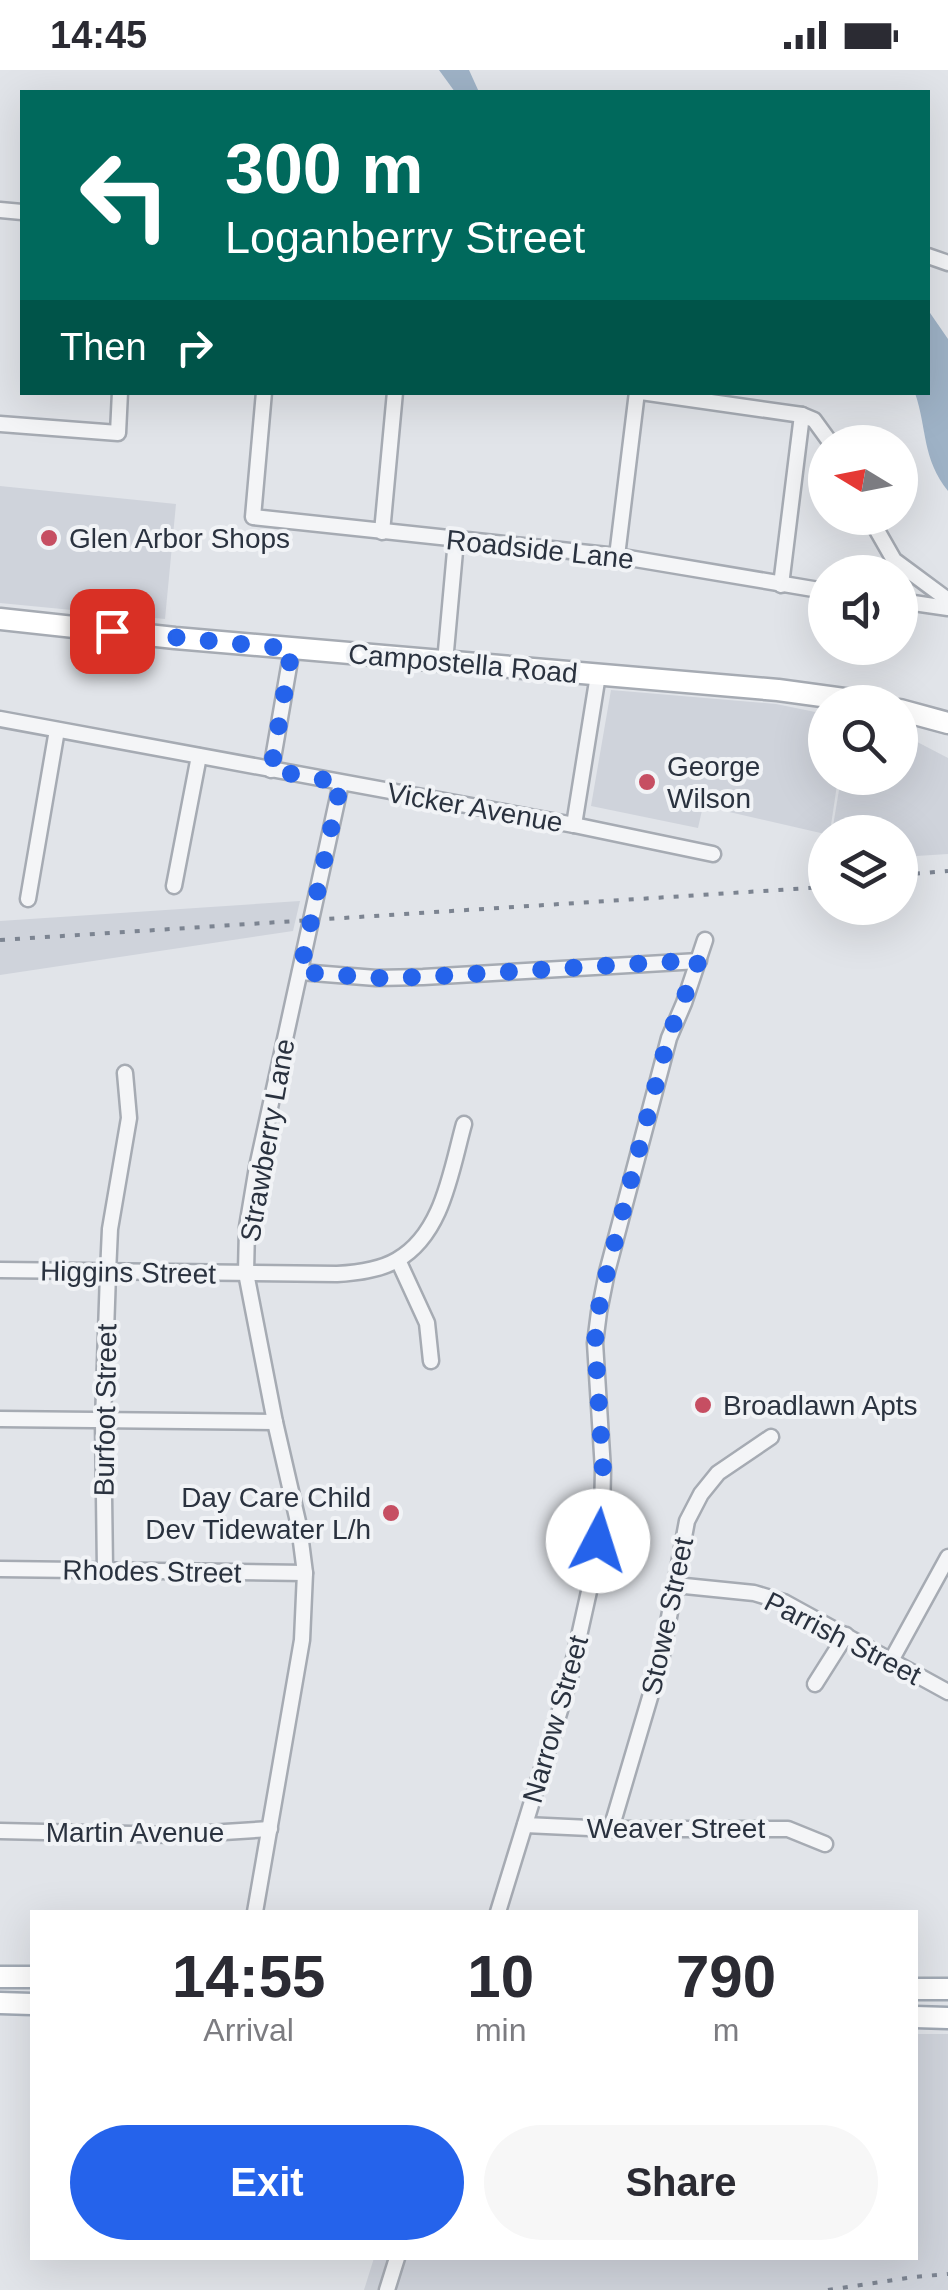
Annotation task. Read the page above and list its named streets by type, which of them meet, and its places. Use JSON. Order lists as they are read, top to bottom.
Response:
{
  "streets": {
    "main road": ["Campostella Road"],
    "street": [
      "Roadside Lane",
      "Vicker Avenue",
      "Strawberry Lane",
      "Higgins Street",
      "Burfoot Street",
      "Rhodes Street",
      "Stowe Street",
      "Parrish Street",
      "Narrow Street",
      "Weaver Street",
      "Martin Avenue"
    ]
  },
  "crossings": [
    ["Vicker Avenue", "Strawberry Lane"],
    ["Strawberry Lane", "Higgins Street"],
    ["Strawberry Lane", "Rhodes Street"],
    ["Strawberry Lane", "Martin Avenue"],
    ["Higgins Street", "Burfoot Street"],
    ["Burfoot Street", "Rhodes Street"],
    ["Stowe Street", "Parrish Street"],
    ["Stowe Street", "Weaver Street"],
    ["Narrow Street", "Weaver Street"]
  ],
  "places": [
    "Glen Arbor Shops",
    "George Wilson",
    "Broadlawn Apts",
    "Day Care Child Dev Tidewater L/h"
  ],
  "north": "left",
  "page": {
    "status": "14:45",
    "turn": ["300 m", "Loganberry Street"],
    "then": "Then",
    "eta": [
      "14:55",
      "Arrival",
      "10",
      "min",
      "790",
      "m"
    ],
    "buttons": ["Exit", "Share"]
  }
}
